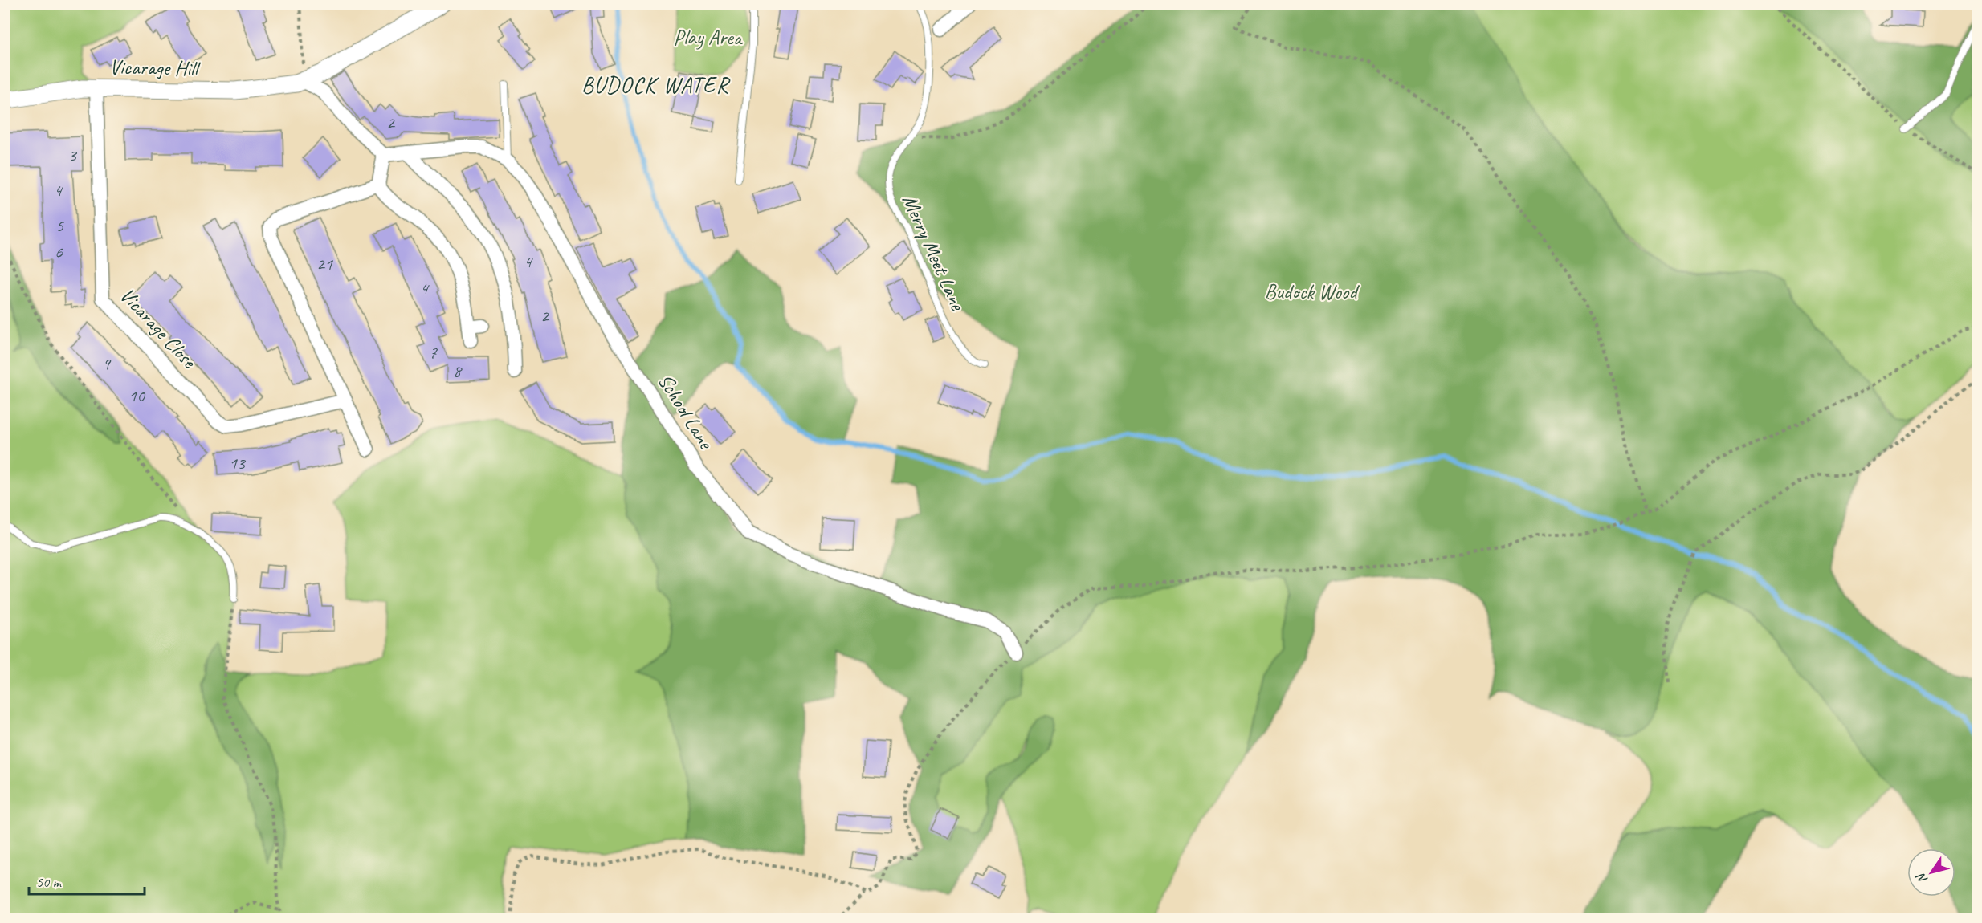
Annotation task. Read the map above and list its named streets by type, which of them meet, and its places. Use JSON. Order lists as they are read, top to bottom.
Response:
{
  "streets": {
    "street": ["Vicarage Hill", "Vicarage Close", "School Lane"],
    "lane": ["Merry Meet Lane"]
  },
  "crossings": [
    ["Vicarage Hill", "Vicarage Close"]
  ],
  "districts": ["BUDOCK WATER"],
  "parks": ["Play Area", "Budock Wood"],
  "house_numbers": [
    "2",
    "3",
    "4",
    "5",
    "6",
    "4",
    "21",
    "4",
    "2",
    "7",
    "9",
    "8",
    "10",
    "13"
  ],
  "scale_bar": "50 m",
  "north": "bottom left"
}
